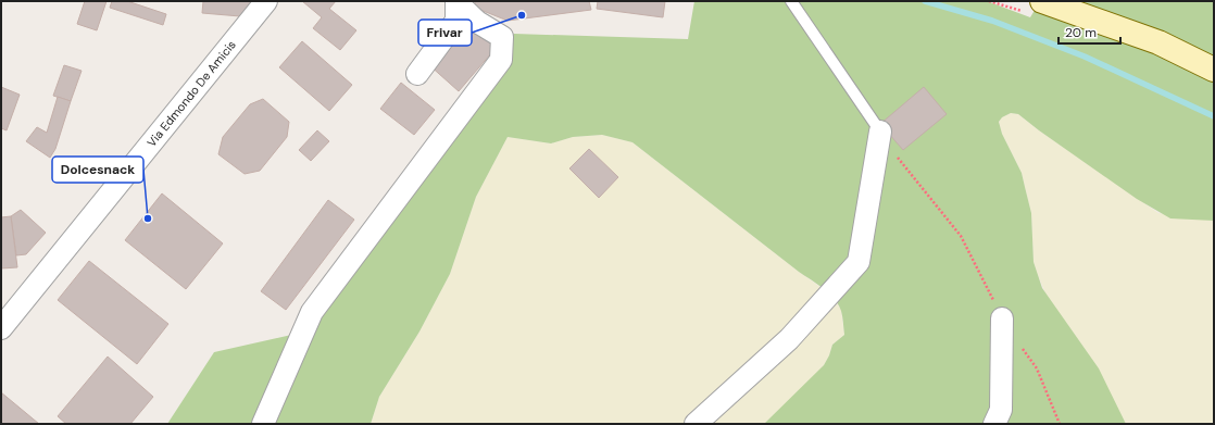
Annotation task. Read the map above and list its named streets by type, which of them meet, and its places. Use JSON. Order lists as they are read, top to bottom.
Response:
{
  "streets": {
    "street": ["Via Edmondo De Amicis"]
  },
  "places": ["Frivar", "Dolcesnack"],
  "scale_bar": "20 m"
}
